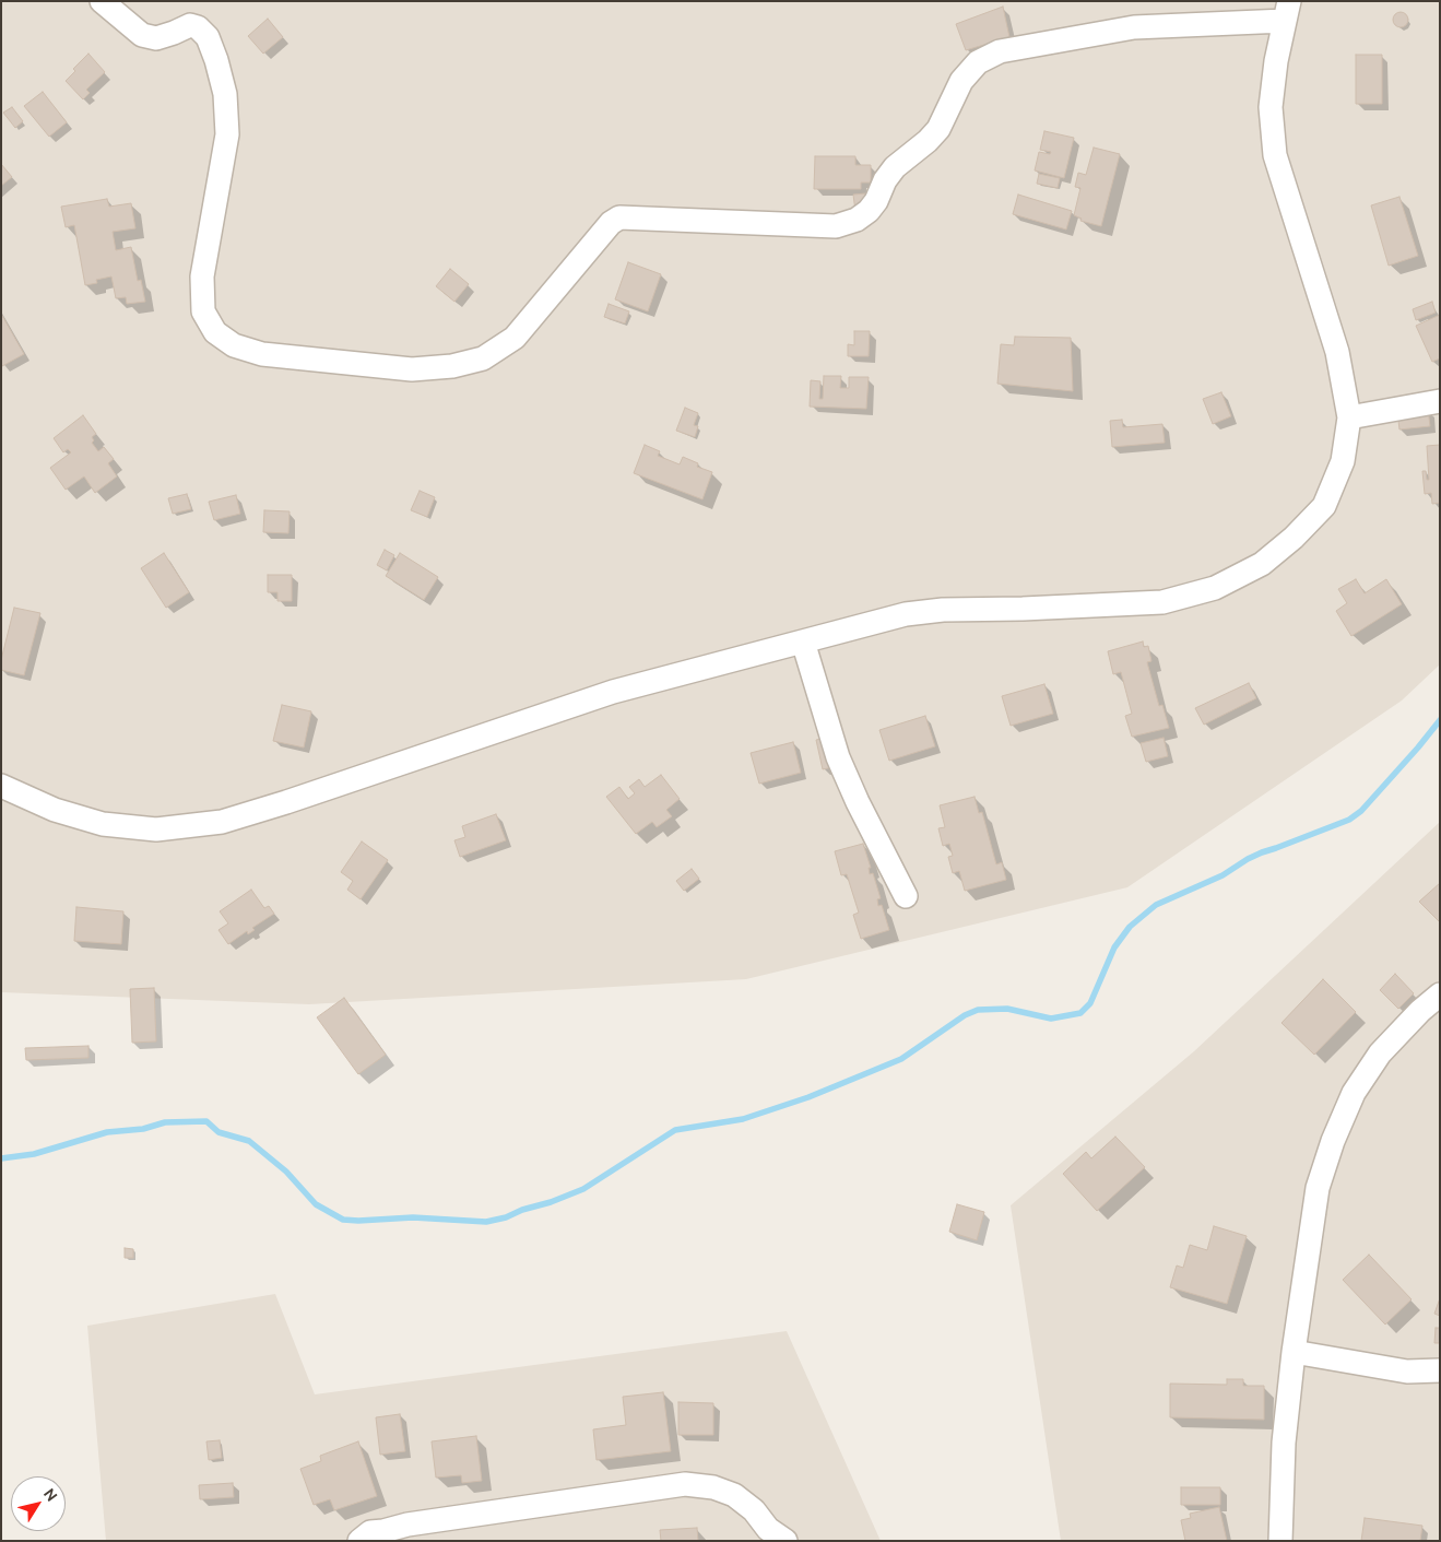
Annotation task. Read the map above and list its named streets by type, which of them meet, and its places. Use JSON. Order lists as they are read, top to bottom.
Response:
{
  "north": "top right"
}
